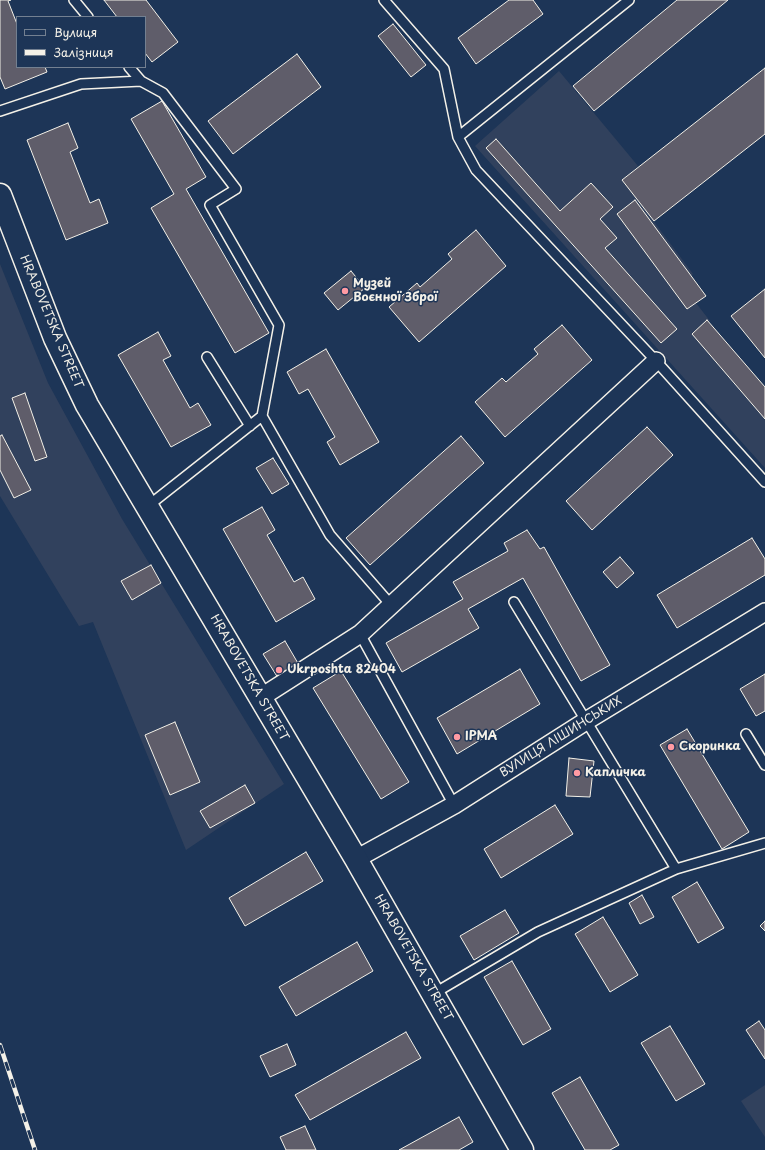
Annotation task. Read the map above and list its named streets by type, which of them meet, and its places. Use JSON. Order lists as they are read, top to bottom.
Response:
{
  "streets": {
    "street": ["HRABOVETSKA STREET", "ВУЛИЦЯ ЛІШИНСЬКИХ"]
  },
  "crossings": [
    ["HRABOVETSKA STREET", "ВУЛИЦЯ ЛІШИНСЬКИХ"]
  ],
  "places": [
    "Музей Воєнної Зброї",
    "Ukrposhta 82404",
    "ІРМА",
    "Скоринка",
    "Капличка"
  ],
  "legend": ["Вулиця", "Залізниця"]
}
